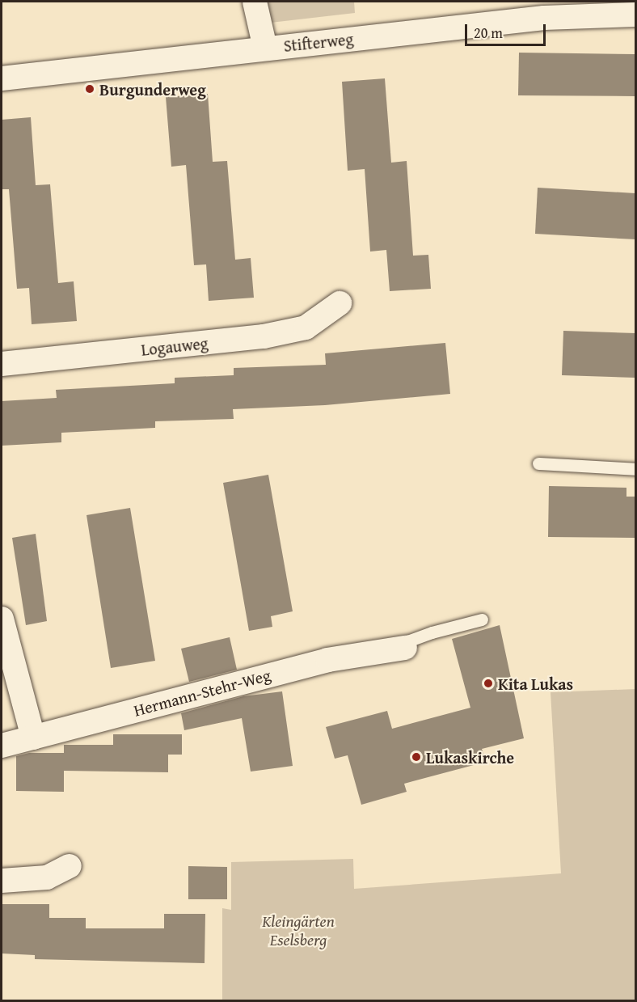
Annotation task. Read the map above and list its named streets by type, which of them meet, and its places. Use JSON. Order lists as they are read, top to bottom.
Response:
{
  "streets": {
    "street": ["Stifterweg", "Logauweg", "Hermann-Stehr-Weg"]
  },
  "parks": ["Kleingärten Eselsberg"],
  "places": ["Burgunderweg", "Kita Lukas", "Lukaskirche"],
  "scale_bar": "20 m"
}
